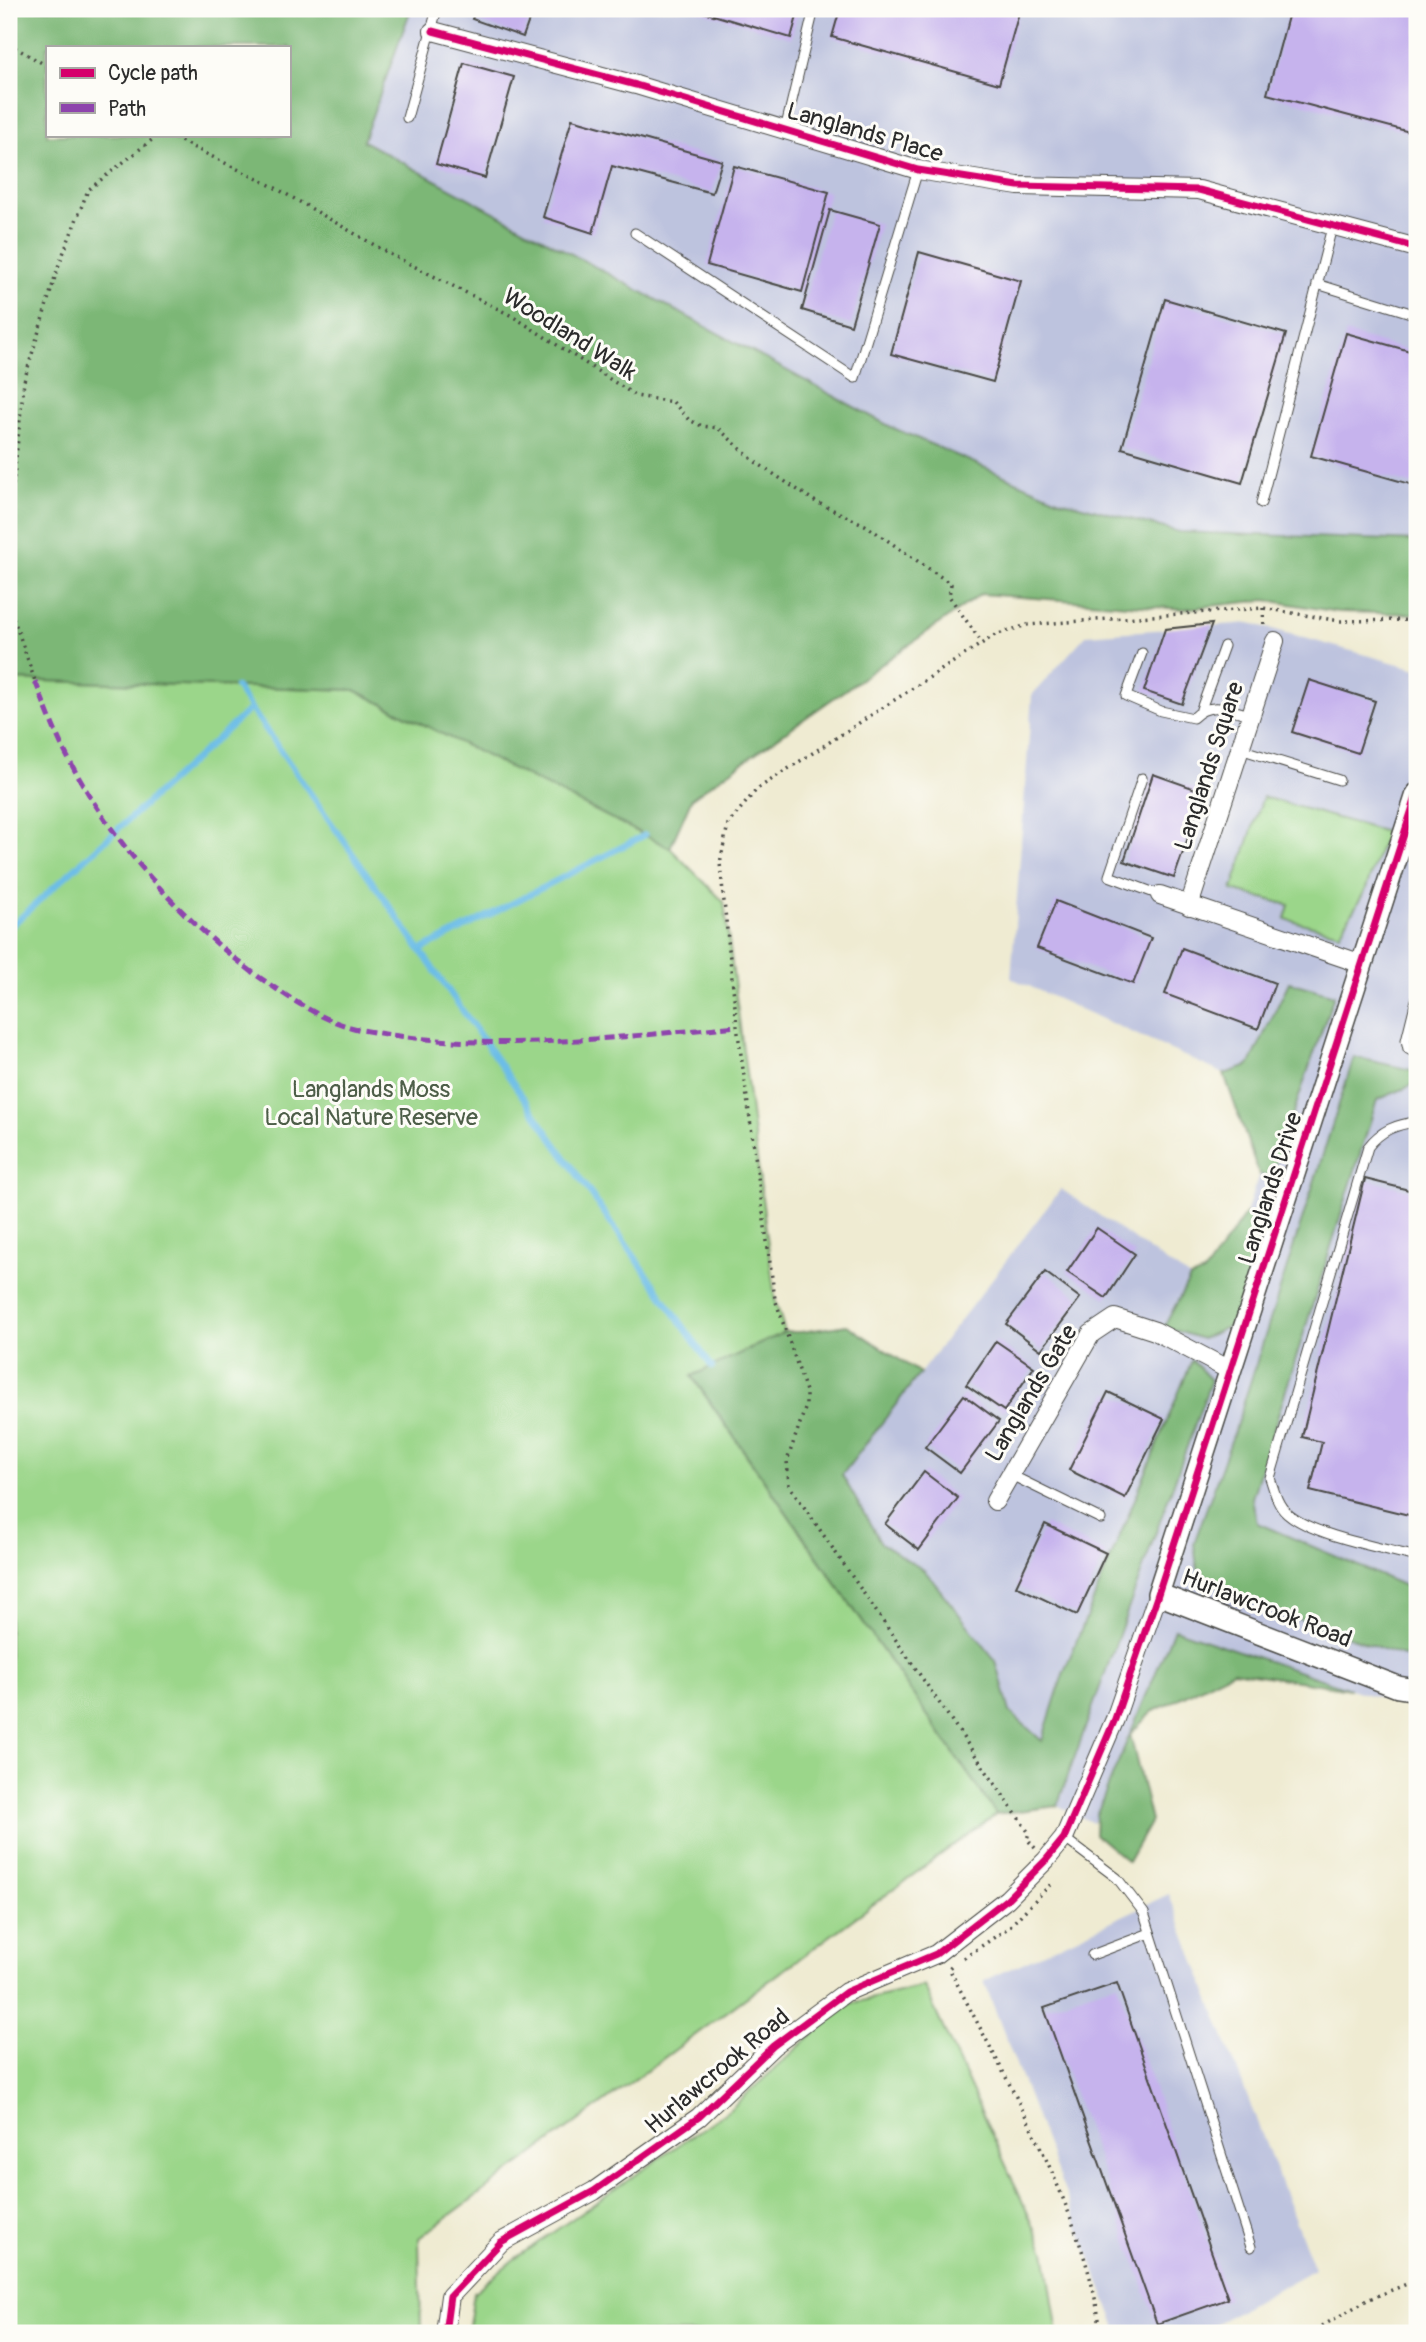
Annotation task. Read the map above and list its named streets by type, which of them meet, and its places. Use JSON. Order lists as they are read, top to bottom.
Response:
{
  "streets": {
    "street": [
      "Langlands Place",
      "Langlands Square",
      "Langlands Drive",
      "Langlands Gate",
      "Hurlawcrook Road"
    ],
    "path": ["Woodland Walk"]
  },
  "crossings": [
    ["Langlands Drive", "Langlands Gate"],
    ["Langlands Drive", "Hurlawcrook Road"]
  ],
  "parks": ["Langlands Moss Local Nature Reserve"],
  "legend": ["Cycle path", "Path"]
}
